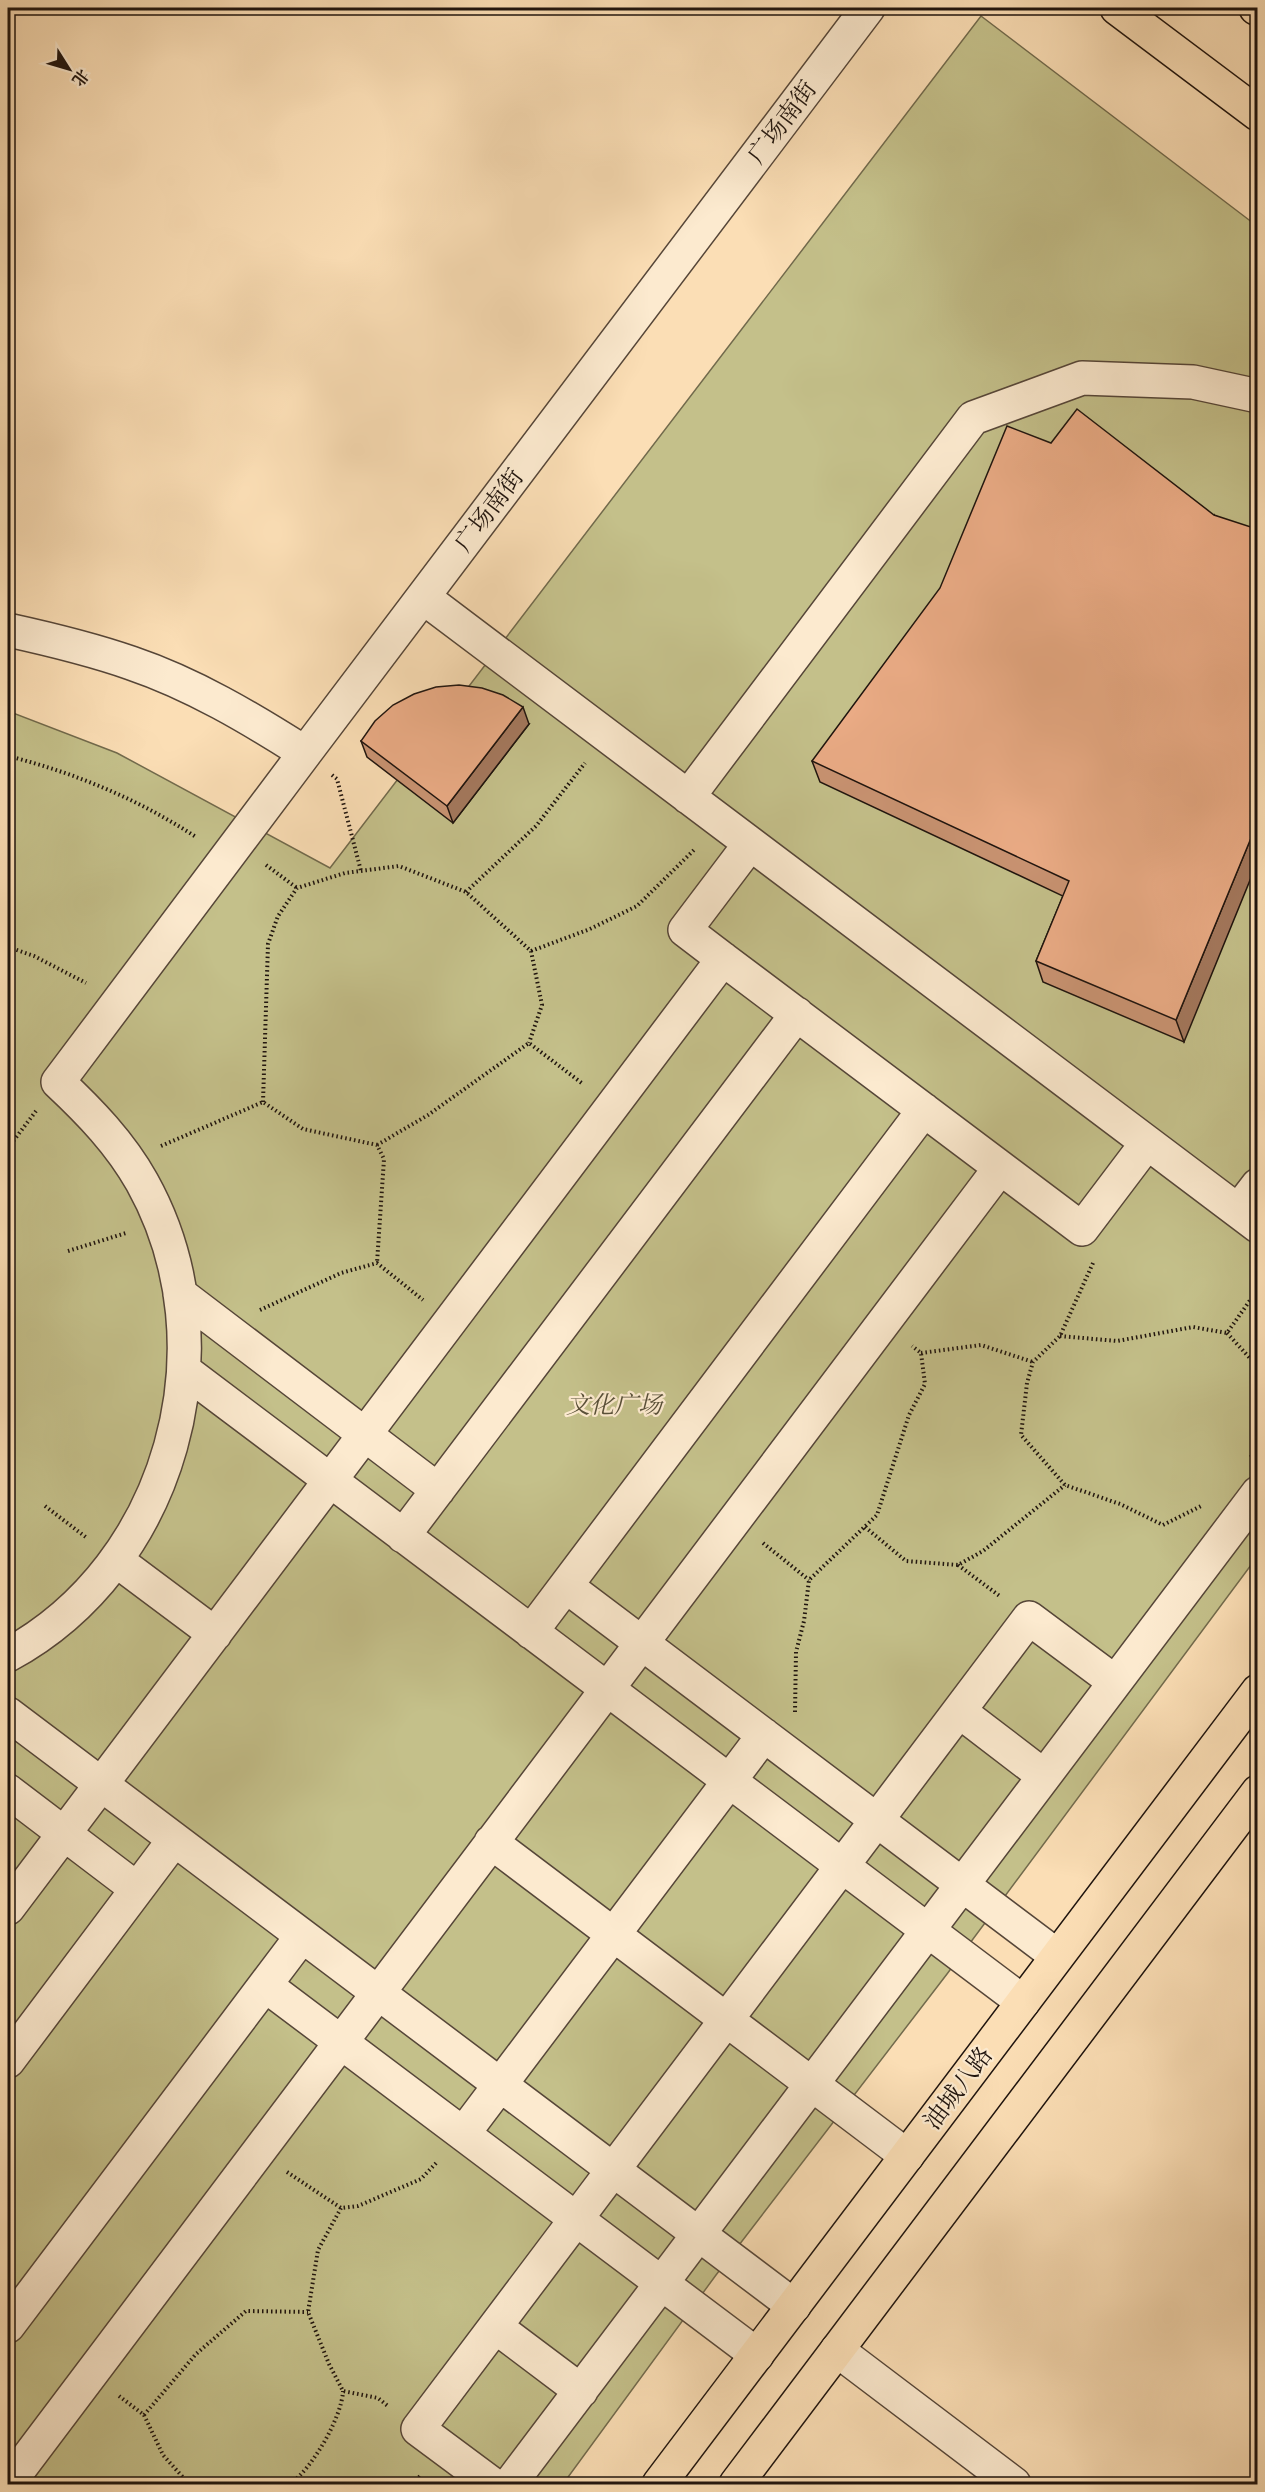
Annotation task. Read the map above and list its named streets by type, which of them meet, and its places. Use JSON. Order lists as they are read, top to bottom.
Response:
{
  "streets": {
    "main road": ["油城八路"],
    "street": ["广场南街"]
  },
  "parks": ["文化广场"],
  "north": "bottom right"
}
